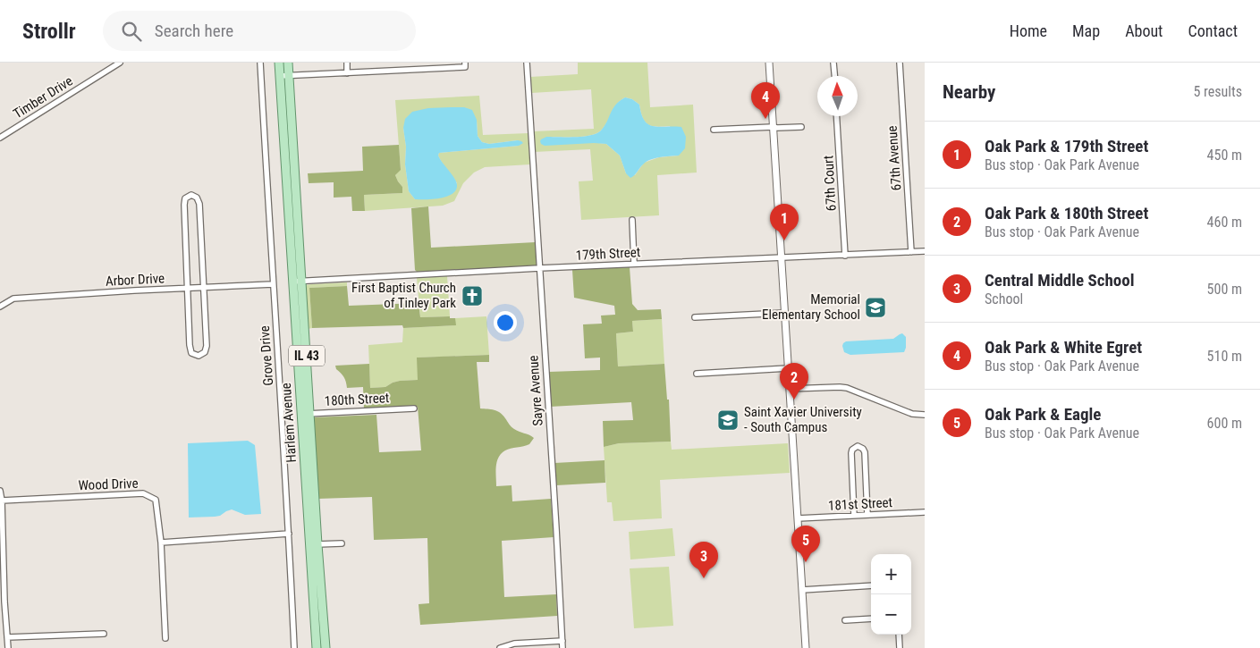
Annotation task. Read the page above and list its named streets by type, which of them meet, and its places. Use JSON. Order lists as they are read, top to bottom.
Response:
{
  "streets": {
    "main road": ["IL 43", "Harlem Avenue"],
    "street": [
      "Timber Drive",
      "67th Avenue",
      "67th Court",
      "179th Street",
      "Arbor Drive",
      "Grove Drive",
      "Sayre Avenue",
      "180th Street",
      "Wood Drive",
      "181st Street"
    ]
  },
  "crossings": [
    ["67th Avenue", "179th Street"],
    ["67th Court", "179th Street"],
    ["179th Street", "Sayre Avenue"],
    ["179th Street", "Harlem Avenue"],
    ["Arbor Drive", "Grove Drive"],
    ["180th Street", "Harlem Avenue"]
  ],
  "places": {
    "church": ["First Baptist Church of Tinley Park"],
    "school or university": ["Memorial Elementary School", "Saint Xavier University - South Campus"]
  },
  "north": "top",
  "page": {
    "header": "Strollr",
    "search": "Search here",
    "nav": [
      "Home",
      "Map",
      "About",
      "Contact"
    ],
    "heading": ["Nearby", "5 results"],
    "pins": [
      "4",
      "1",
      "2",
      "5",
      "3"
    ],
    "list": [
      {
        "mark": "1",
        "name": "Oak Park & 179th Street",
        "note": "Bus stop · Oak Park Avenue",
        "value": "450 m"
      },
      {
        "mark": "2",
        "name": "Oak Park & 180th Street",
        "note": "Bus stop · Oak Park Avenue",
        "value": "460 m"
      },
      {
        "mark": "3",
        "name": "Central Middle School",
        "note": "School",
        "value": "500 m"
      },
      {
        "mark": "4",
        "name": "Oak Park & White Egret",
        "note": "Bus stop · Oak Park Avenue",
        "value": "510 m"
      },
      {
        "mark": "5",
        "name": "Oak Park & Eagle",
        "note": "Bus stop · Oak Park Avenue",
        "value": "600 m"
      }
    ],
    "map_buttons": ["+", "−"]
  }
}
